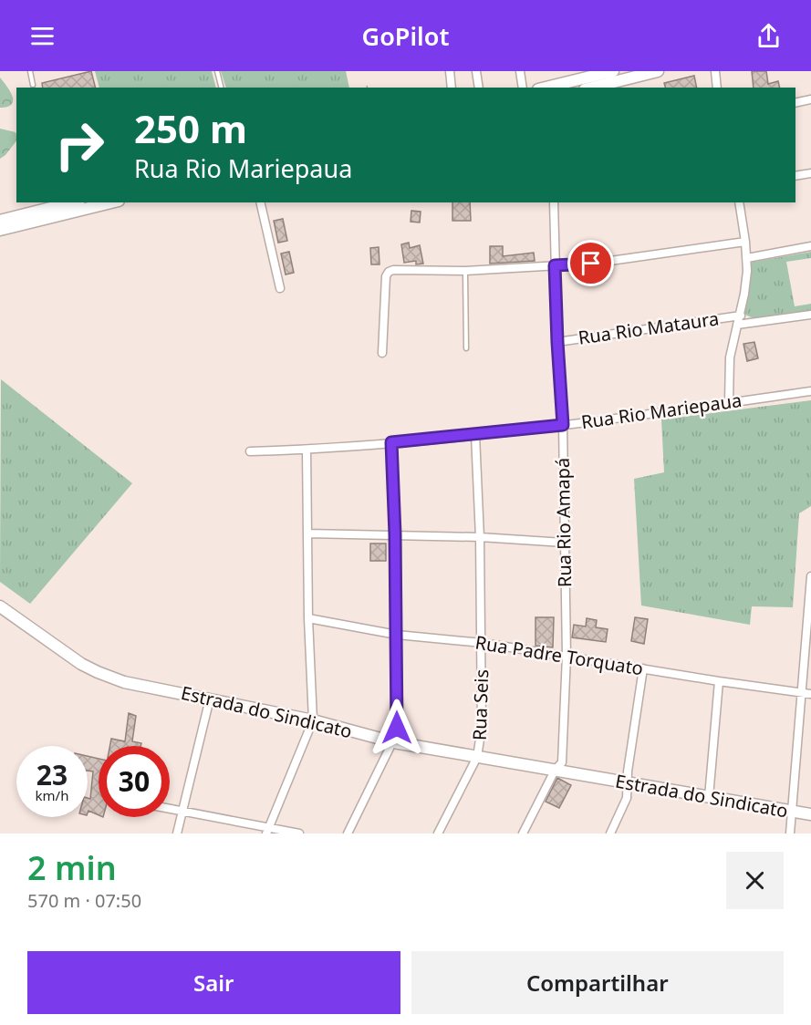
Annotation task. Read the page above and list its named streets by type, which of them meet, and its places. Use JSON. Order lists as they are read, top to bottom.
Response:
{
  "streets": {
    "street": [
      "Rua Rio Mataura",
      "Rua Rio Mariepaua",
      "Rua Rio Amapá",
      "Rua Padre Torquato",
      "Rua Seis",
      "Estrada do Sindicato"
    ]
  },
  "crossings": [
    ["Rua Rio Mataura", "Rua Rio Amapá"],
    ["Rua Rio Mariepaua", "Rua Rio Amapá"],
    ["Rua Rio Mariepaua", "Rua Seis"],
    ["Rua Rio Amapá", "Rua Padre Torquato"],
    ["Rua Rio Amapá", "Estrada do Sindicato"],
    ["Rua Padre Torquato", "Rua Seis"],
    ["Rua Seis", "Estrada do Sindicato"]
  ],
  "page": {
    "header": "GoPilot",
    "turn": ["250 m", "Rua Rio Mariepaua"],
    "speed": "23 km/h",
    "limit": "30",
    "heading": ["2 min", "570 m · 07:50"],
    "buttons": ["Sair", "Compartilhar"]
  }
}
